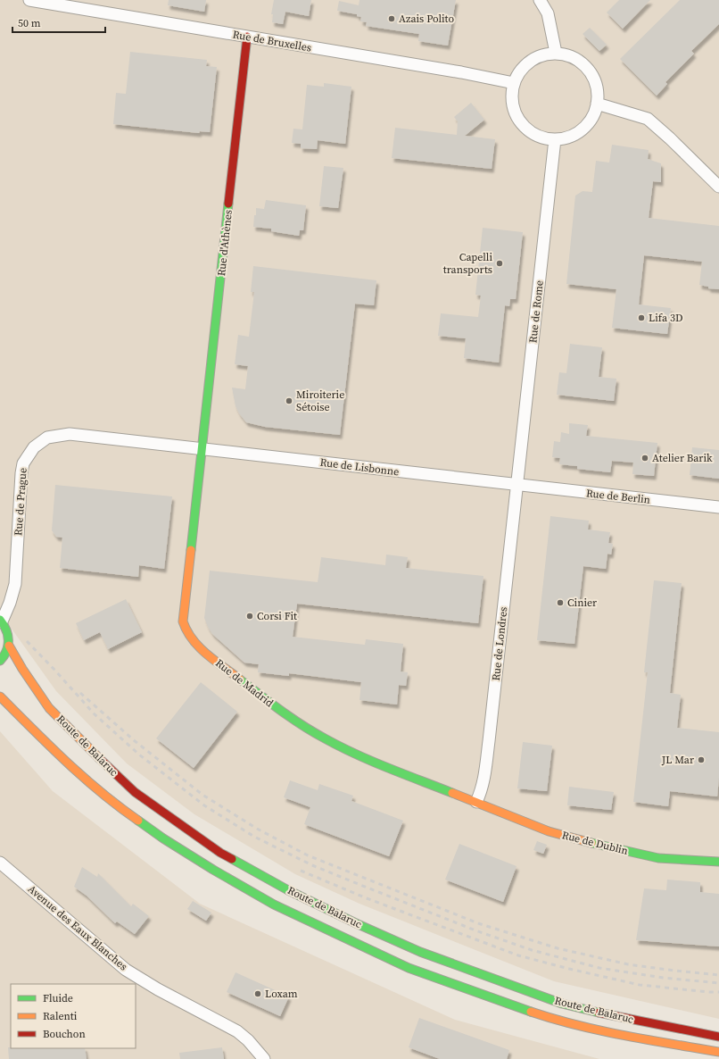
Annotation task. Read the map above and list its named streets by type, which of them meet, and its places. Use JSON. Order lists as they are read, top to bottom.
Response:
{
  "streets": {
    "main road": [
      "Rue d'Athènes",
      "Rue de Madrid",
      "Route de Balaruc",
      "Rue de Dublin"
    ],
    "street": [
      "Rue de Bruxelles",
      "Rue de Rome",
      "Rue de Lisbonne",
      "Rue de Berlin",
      "Rue de Prague",
      "Rue de Londres",
      "Avenue des Eaux Blanches"
    ]
  },
  "crossings": [
    ["Rue de Bruxelles", "Rue d'Athènes"],
    ["Rue de Bruxelles", "Rue de Rome"],
    ["Rue d'Athènes", "Rue de Lisbonne"],
    ["Rue d'Athènes", "Rue de Prague"],
    ["Rue d'Athènes", "Rue de Madrid"],
    ["Rue de Rome", "Rue de Lisbonne"],
    ["Rue de Rome", "Rue de Berlin"],
    ["Rue de Rome", "Rue de Londres"],
    ["Rue de Lisbonne", "Rue de Berlin"],
    ["Rue de Lisbonne", "Rue de Prague"],
    ["Rue de Lisbonne", "Rue de Londres"],
    ["Rue de Lisbonne", "Rue de Madrid"],
    ["Rue de Berlin", "Rue de Londres"],
    ["Rue de Prague", "Rue de Madrid"],
    ["Rue de Prague", "Route de Balaruc"],
    ["Rue de Londres", "Rue de Madrid"],
    ["Rue de Londres", "Rue de Dublin"],
    ["Rue de Madrid", "Rue de Dublin"]
  ],
  "places": [
    "Azais Polito",
    "Capelli transports",
    "Lifa 3D",
    "Miroiterie Sétoise",
    "Atelier Barik",
    "Cinier",
    "Corsi Fit",
    "JL Mar",
    "Loxam"
  ],
  "legend": ["Fluide", "Ralenti", "Bouchon"],
  "scale_bar": "50 m"
}
